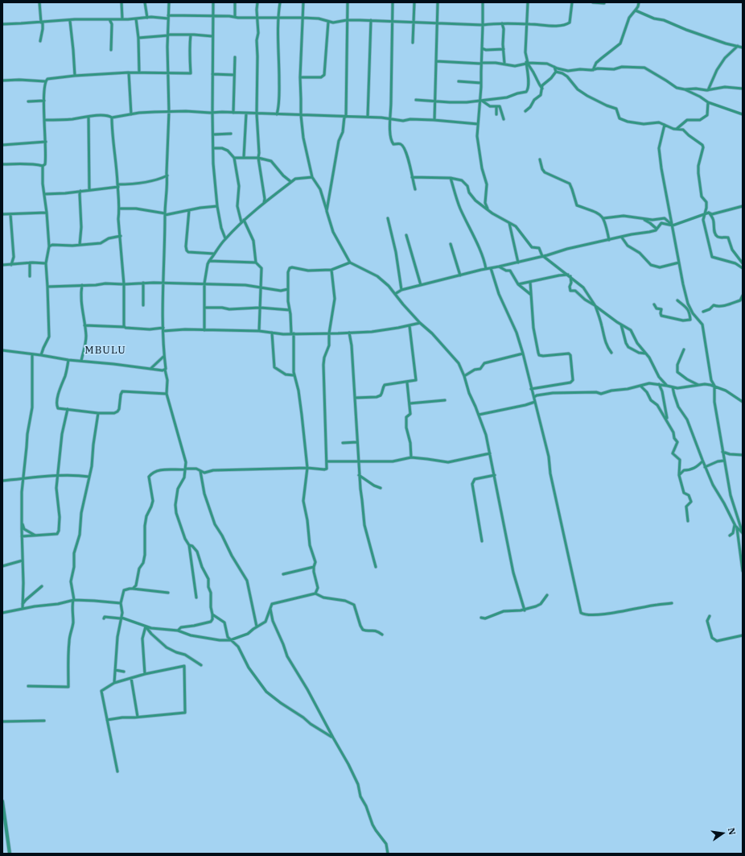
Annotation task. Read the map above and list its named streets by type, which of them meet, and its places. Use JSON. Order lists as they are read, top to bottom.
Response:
{
  "districts": ["MBULU"],
  "north": "right"
}
